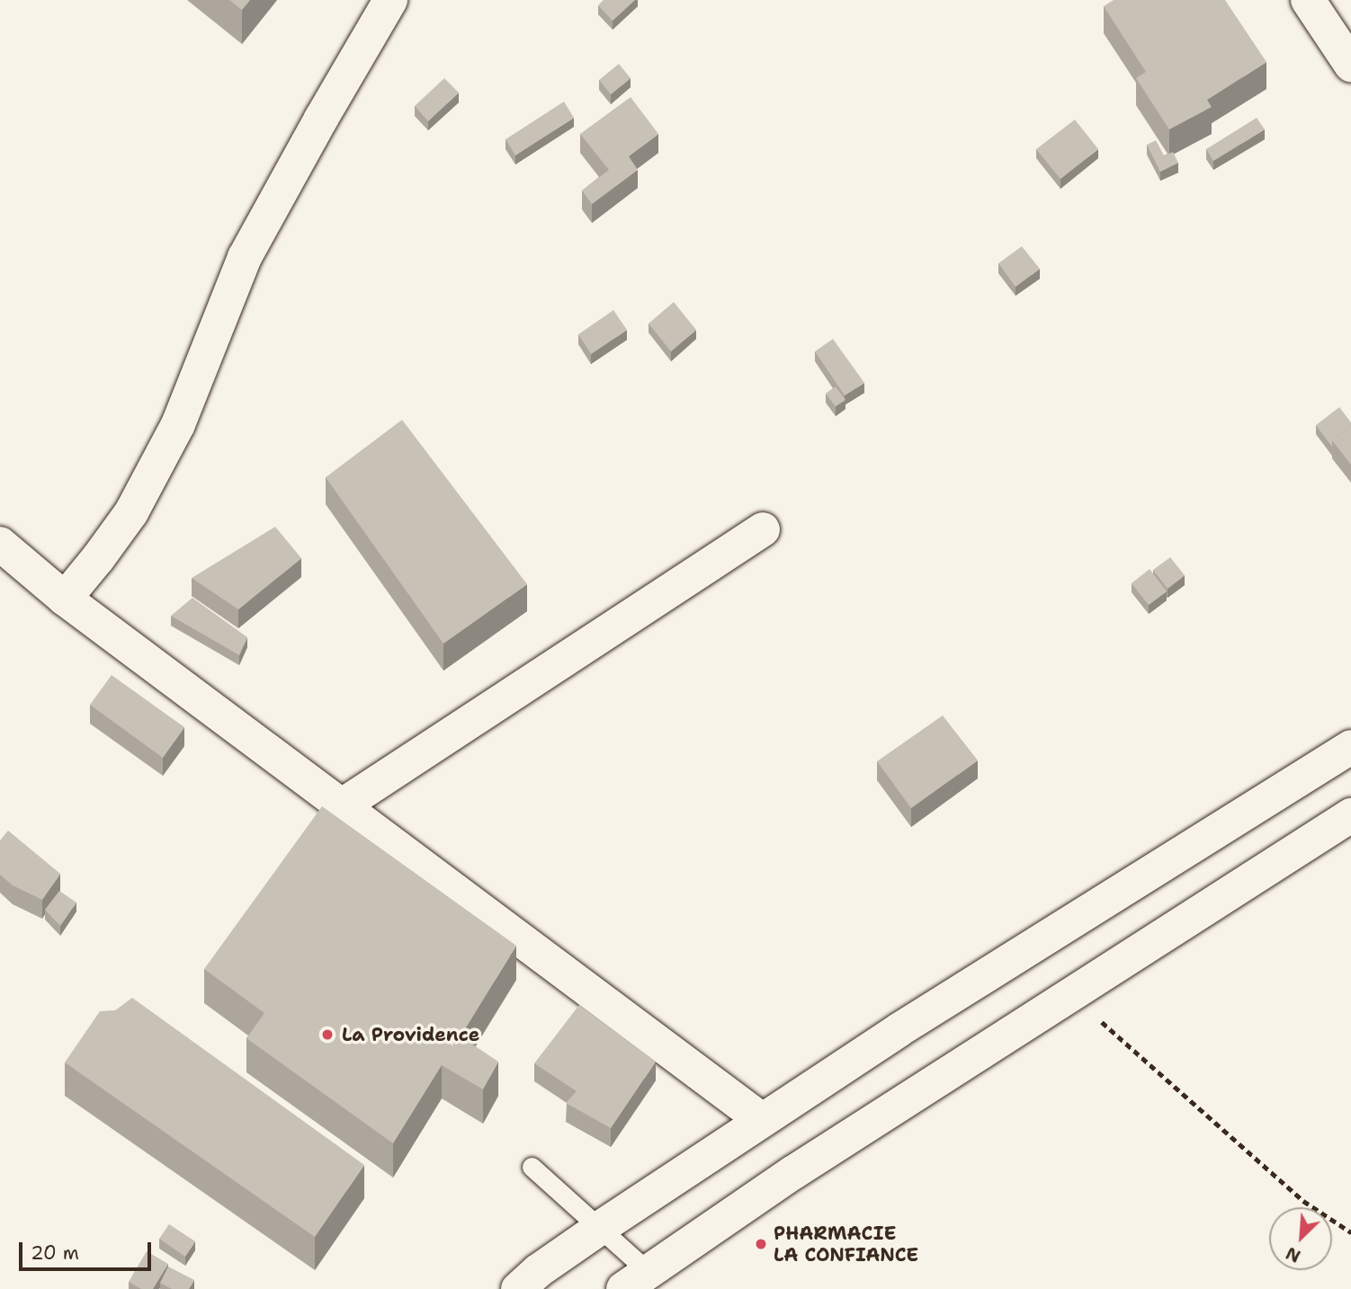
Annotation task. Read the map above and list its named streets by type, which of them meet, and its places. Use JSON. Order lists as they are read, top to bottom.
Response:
{
  "places": ["La Providence", "PHARMACIE LA CONFIANCE"],
  "scale_bar": "20 m",
  "north": "bottom left"
}
